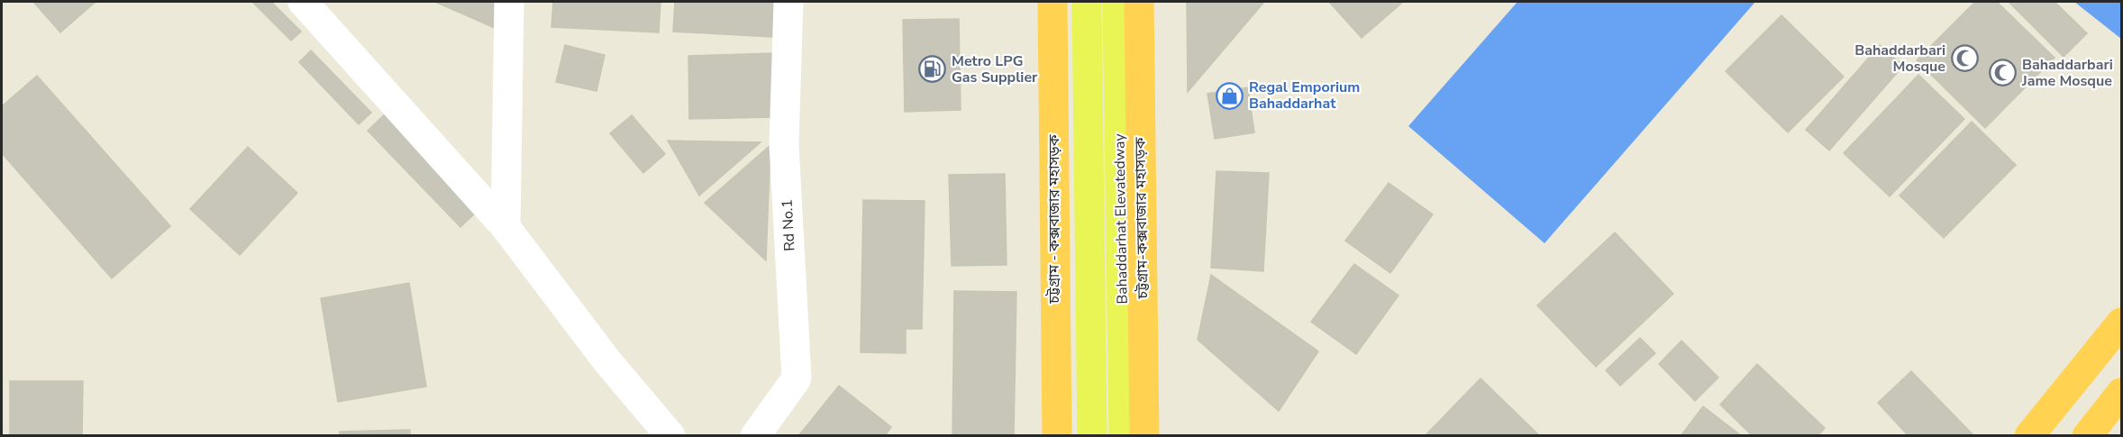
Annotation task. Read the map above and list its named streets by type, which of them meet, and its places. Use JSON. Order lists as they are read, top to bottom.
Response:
{
  "streets": {
    "highway": ["চট্টগ্রাম-কক্সবাজার মহাসড়ক", "চট্টগ্রাম - কক্সবাজার মহাসড়ক"],
    "main road": ["Bahaddarhat Elevatedway"],
    "street": ["Rd No.1"]
  },
  "places": {
    "mosque": ["Bahaddarbari Mosque", "Bahaddarbari Jame Mosque"],
    "fuel station": ["Metro LPG Gas Supplier"],
    "shop": ["Regal Emporium Bahaddarhat"]
  }
}
